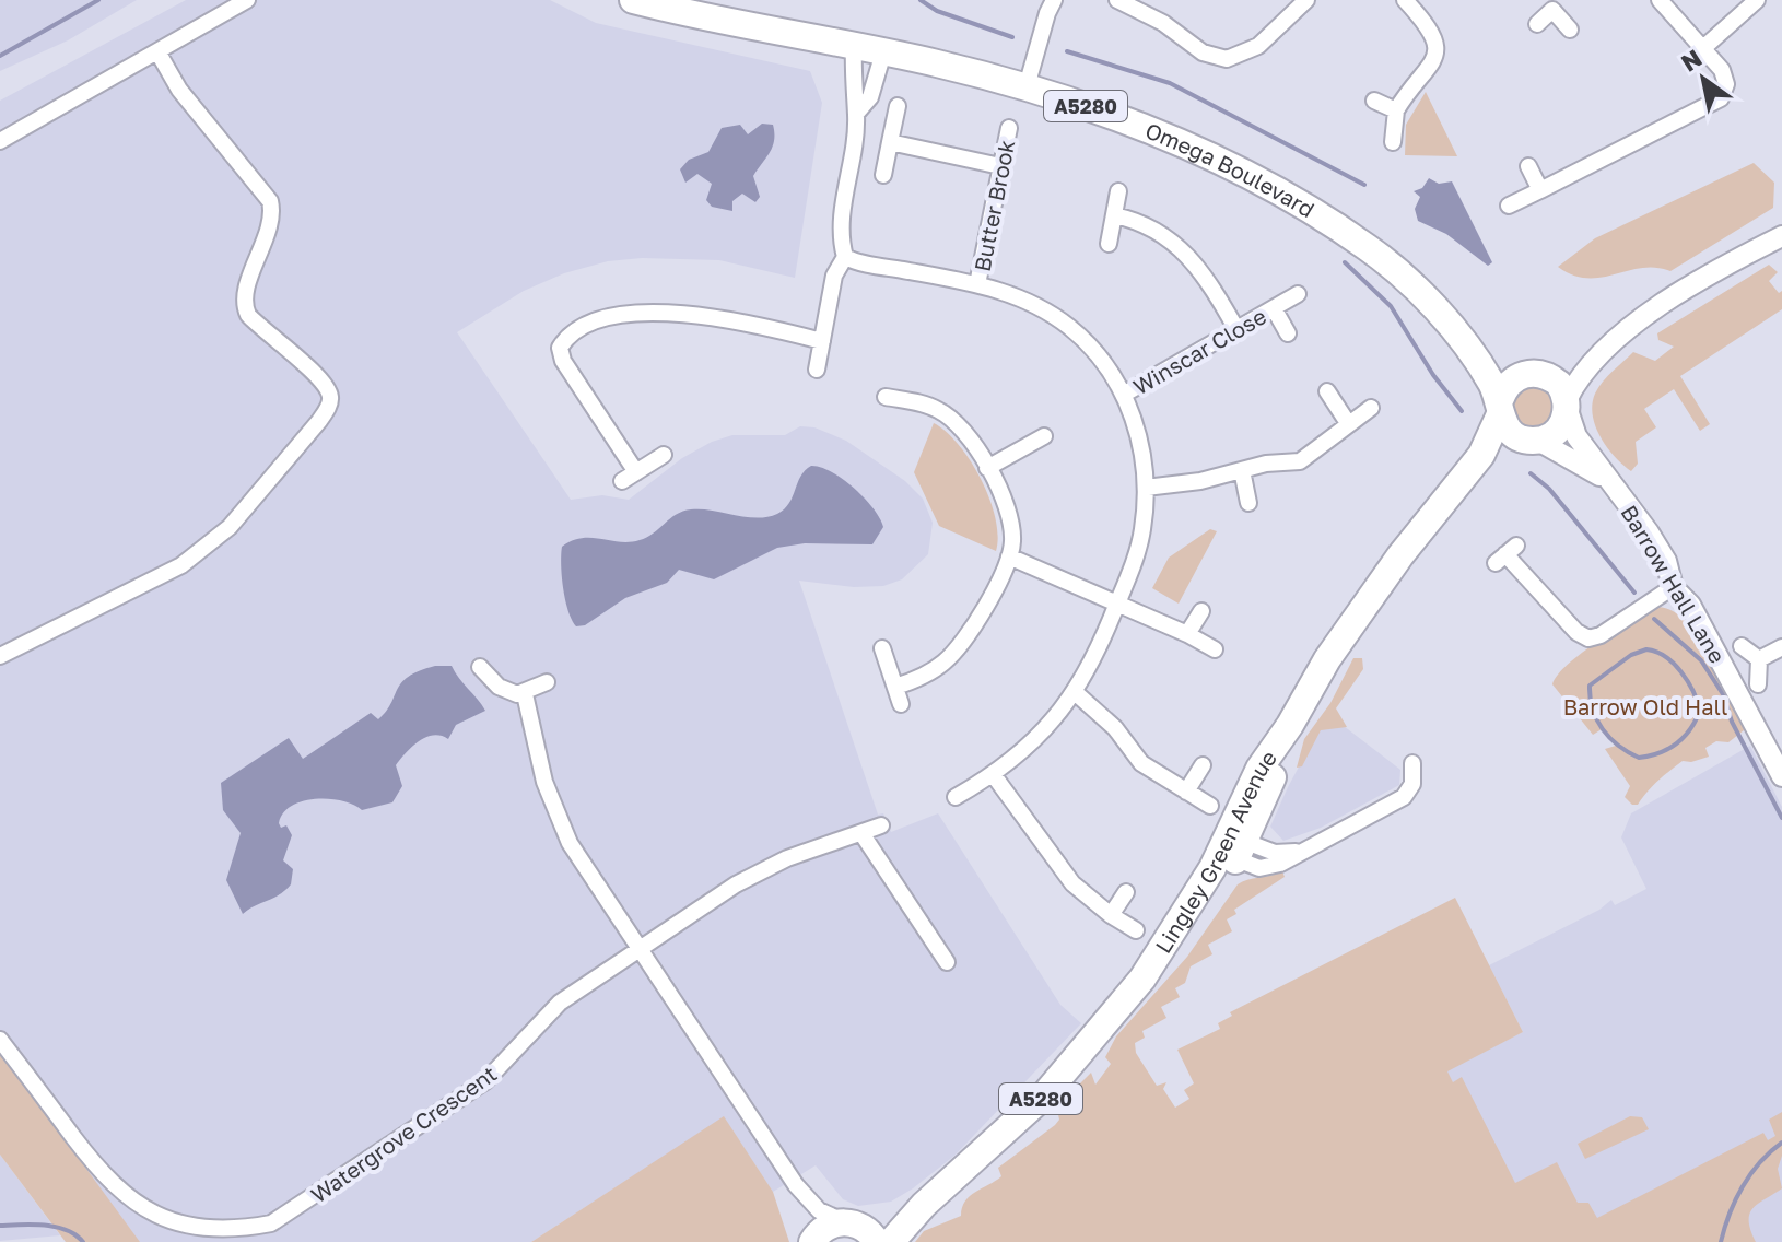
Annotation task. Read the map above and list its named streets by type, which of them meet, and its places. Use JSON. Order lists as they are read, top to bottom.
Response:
{
  "streets": {
    "main road": ["A5280", "Omega Boulevard", "Lingley Green Avenue"],
    "street": [
      "Butter Brook",
      "Winscar Close",
      "Barrow Hall Lane",
      "Watergrove Crescent"
    ]
  },
  "crossings": [
    ["A5280", "Omega Boulevard"],
    ["A5280", "Barrow Hall Lane"],
    ["A5280", "Lingley Green Avenue"],
    ["Omega Boulevard", "Barrow Hall Lane"],
    ["Omega Boulevard", "Lingley Green Avenue"],
    ["Barrow Hall Lane", "Lingley Green Avenue"]
  ],
  "parks": ["Barrow Old Hall"],
  "north": "top left"
}
